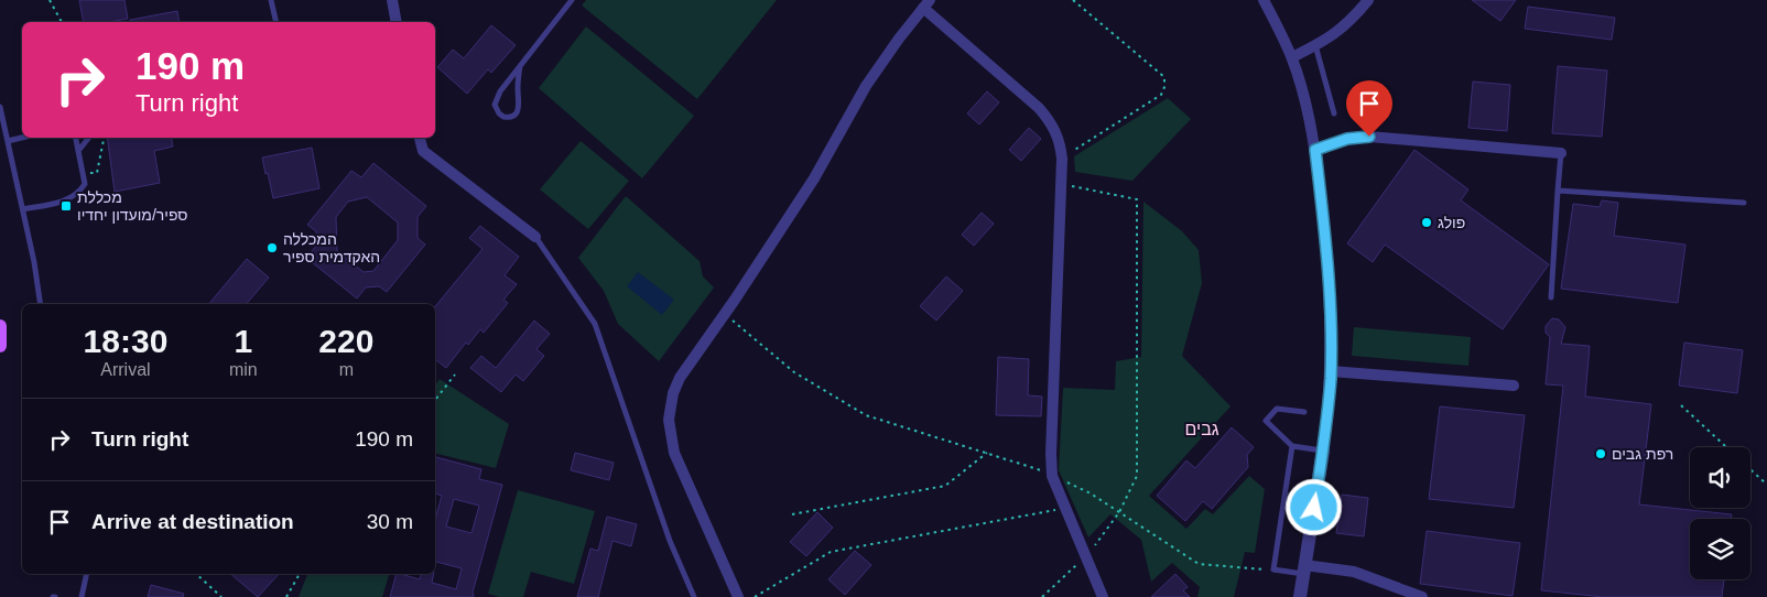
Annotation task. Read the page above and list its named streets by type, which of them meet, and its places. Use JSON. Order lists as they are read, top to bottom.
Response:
{
  "districts": ["גבים"],
  "places": {
    "transit": ["מכללת ספיר/מועדון יחדיו"],
    "other": ["פולג", "המכללה האקדמית ספיר", "רפת גבים"]
  },
  "page": {
    "turn": ["190 m", "Turn right"],
    "eta": [
      "18:30",
      "Arrival",
      "1",
      "min",
      "220",
      "m"
    ],
    "list": [
      {
        "name": "Turn right",
        "value": "190 m"
      },
      {
        "name": "Arrive at destination",
        "value": "30 m"
      }
    ]
  }
}
